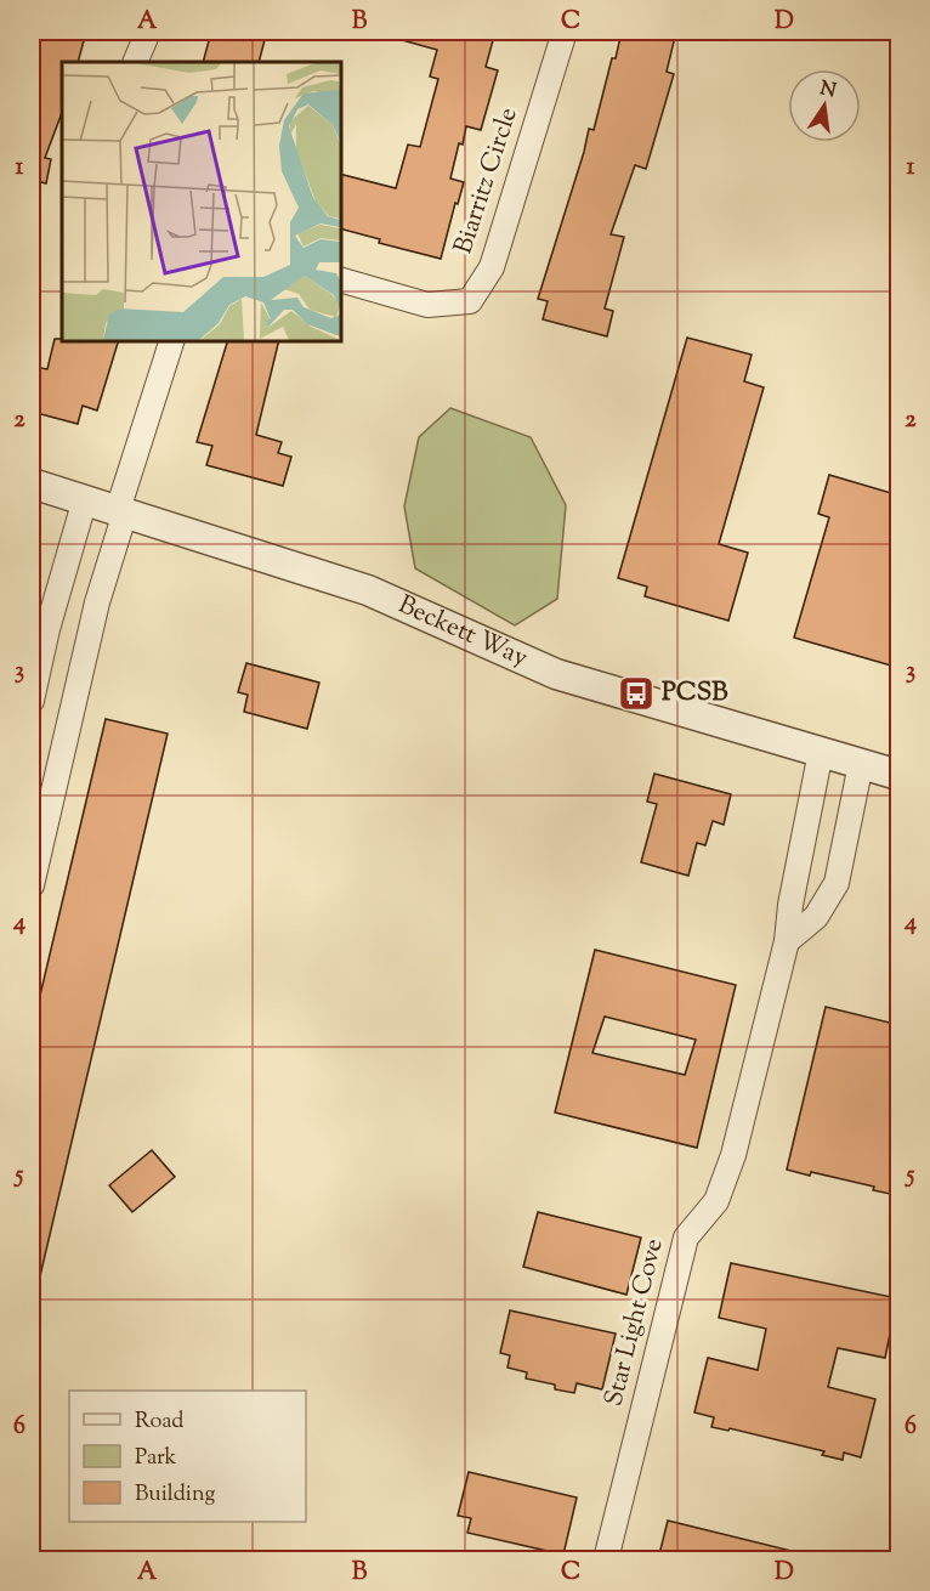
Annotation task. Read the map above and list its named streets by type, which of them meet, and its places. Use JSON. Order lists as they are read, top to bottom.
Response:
{
  "streets": {
    "street": ["Biarritz Circle", "Beckett Way", "Star Light Cove"]
  },
  "crossings": [
    ["Beckett Way", "Star Light Cove"]
  ],
  "places": {
    "bus stop": ["PCSB"]
  },
  "legend": ["Road", "Park", "Building"],
  "north": "top",
  "grid": {
    "columns": [
      "A",
      "B",
      "C",
      "D"
    ],
    "rows": [
      "1",
      "2",
      "3",
      "4",
      "5",
      "6"
    ]
  }
}
